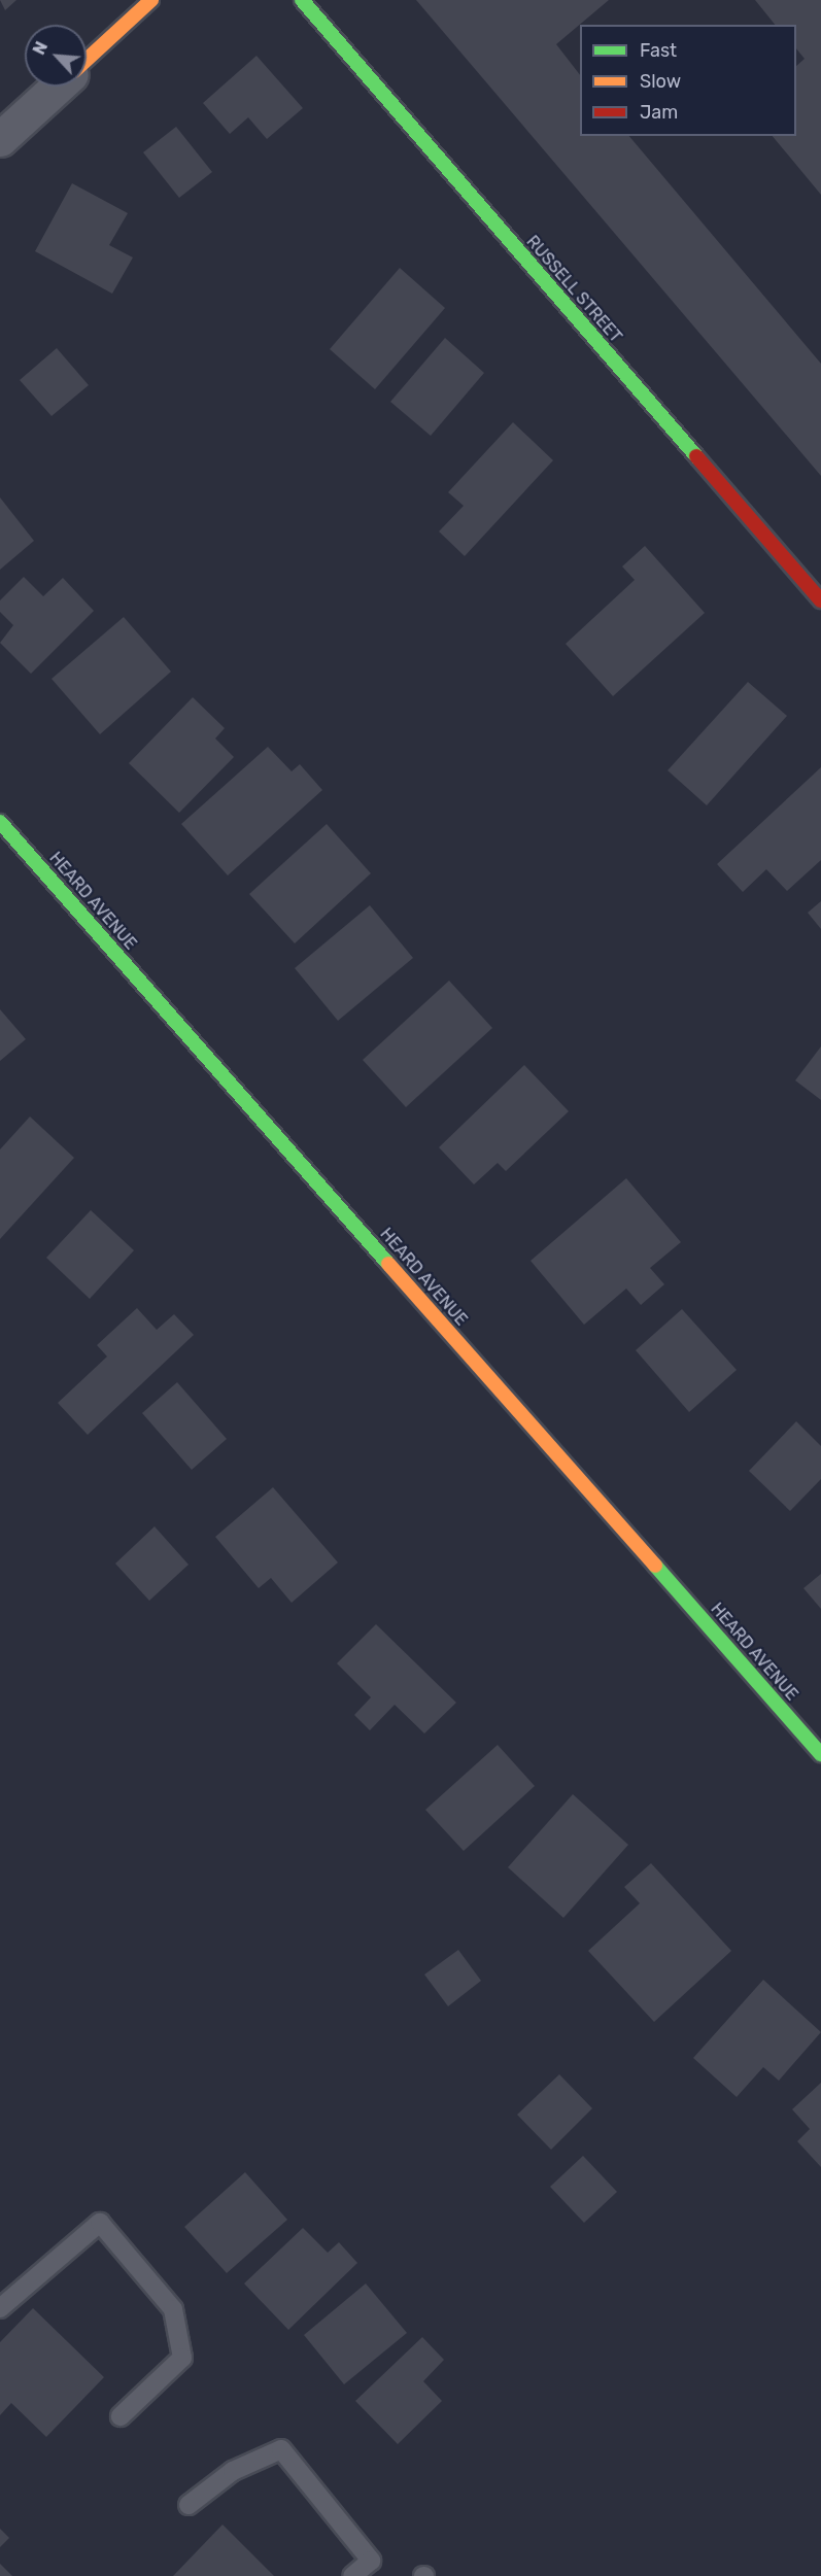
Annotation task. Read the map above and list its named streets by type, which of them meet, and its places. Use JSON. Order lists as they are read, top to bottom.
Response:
{
  "streets": {
    "street": ["RUSSELL STREET", "HEARD AVENUE"]
  },
  "legend": ["Fast", "Slow", "Jam"],
  "north": "top left"
}
